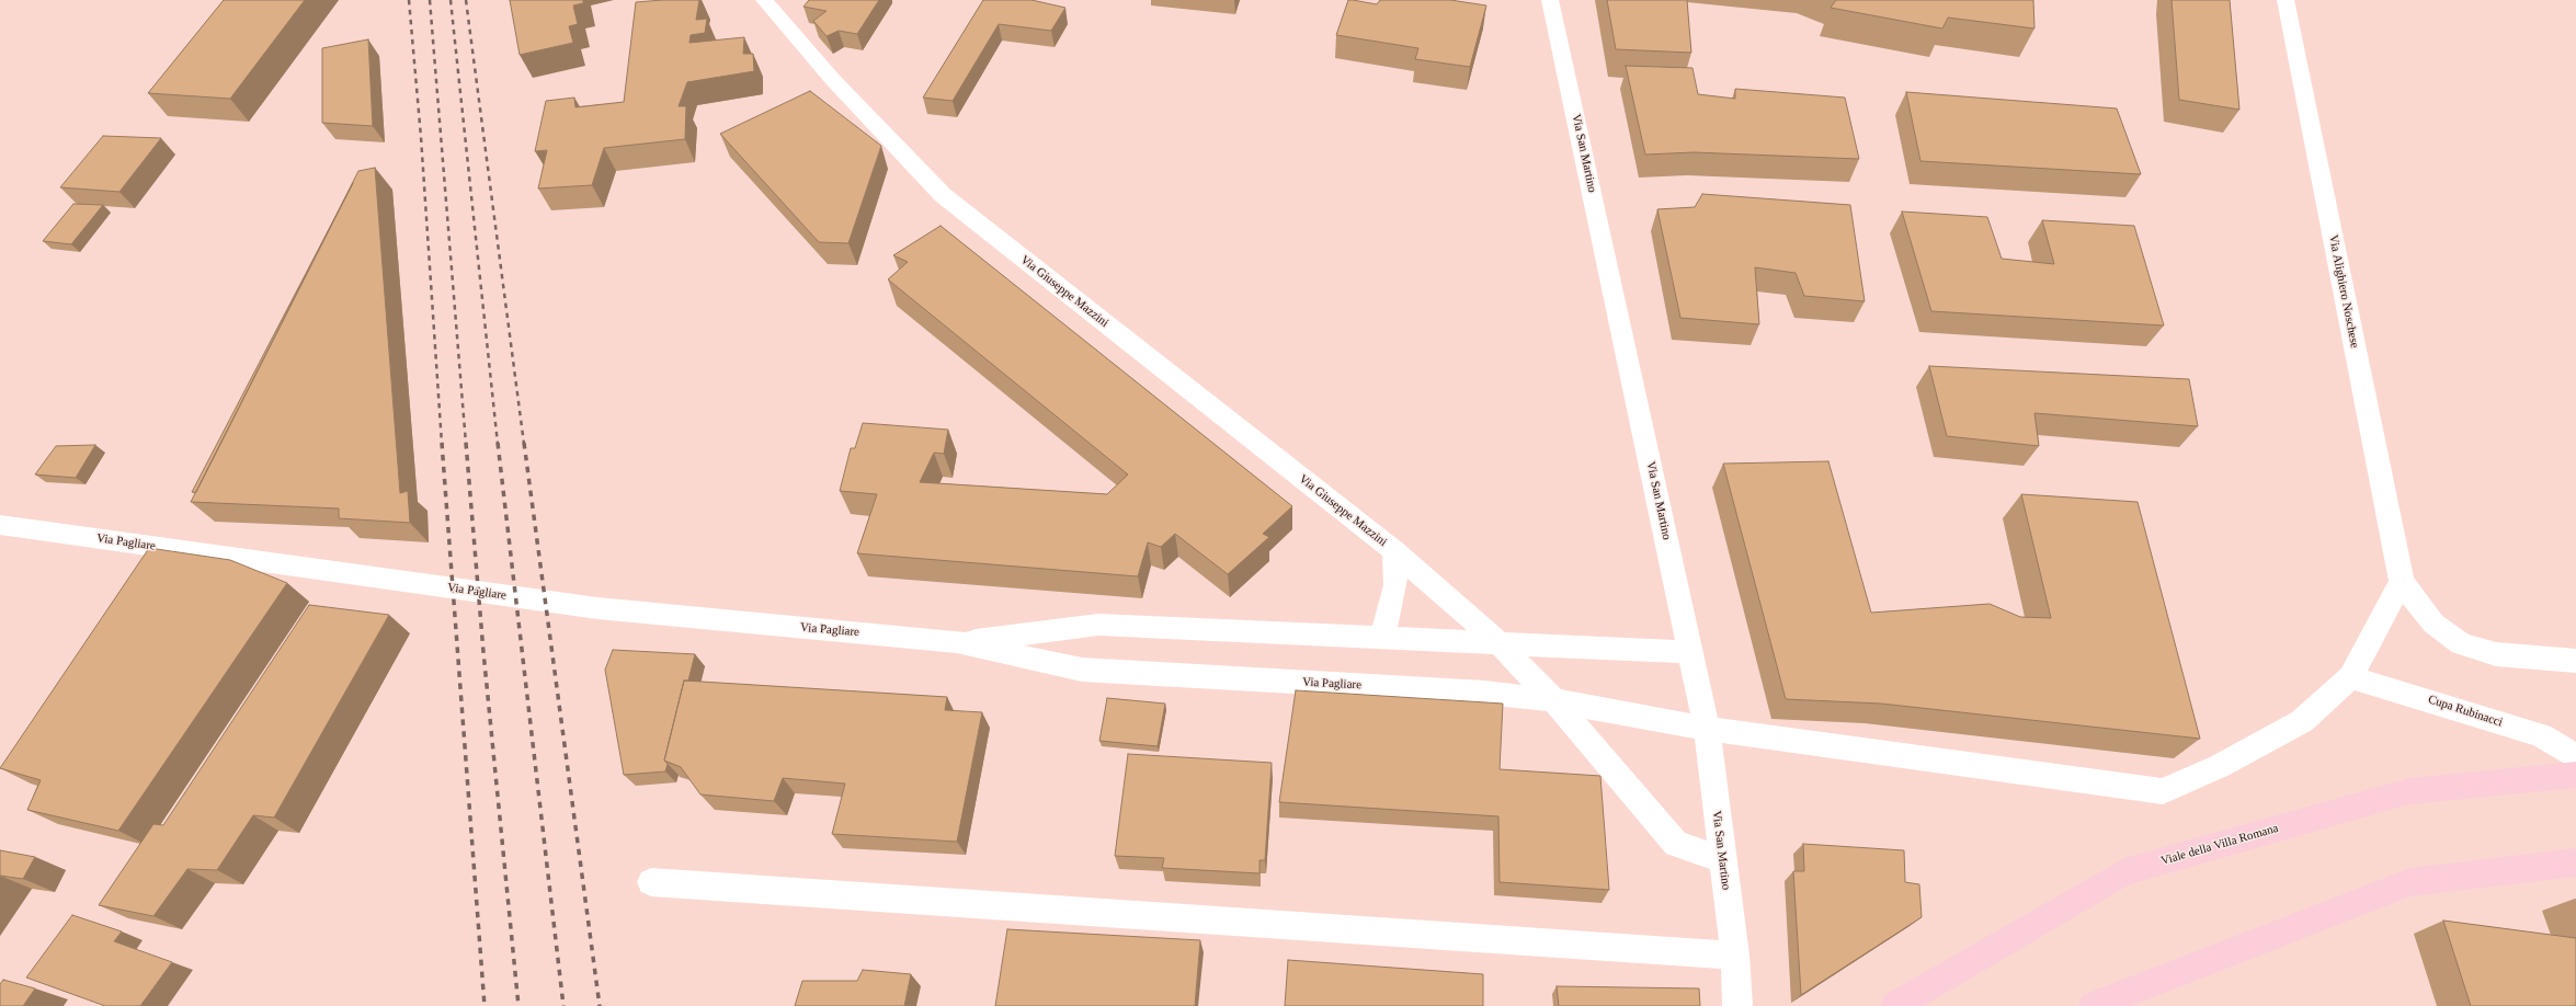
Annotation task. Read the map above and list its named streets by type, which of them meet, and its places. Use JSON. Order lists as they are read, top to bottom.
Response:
{
  "streets": {
    "main road": ["Viale della Villa Romana"],
    "street": [
      "Via San Martino",
      "Via Giuseppe Mazzini",
      "Via Alighiero Noschese",
      "Via Pagliare",
      "Cupa Rubinacci"
    ]
  },
  "crossings": [
    ["Via San Martino", "Via Giuseppe Mazzini"],
    ["Via San Martino", "Via Pagliare"],
    ["Via Giuseppe Mazzini", "Via Pagliare"],
    ["Via Alighiero Noschese", "Via Pagliare"],
    ["Via Pagliare", "Cupa Rubinacci"]
  ]
}
